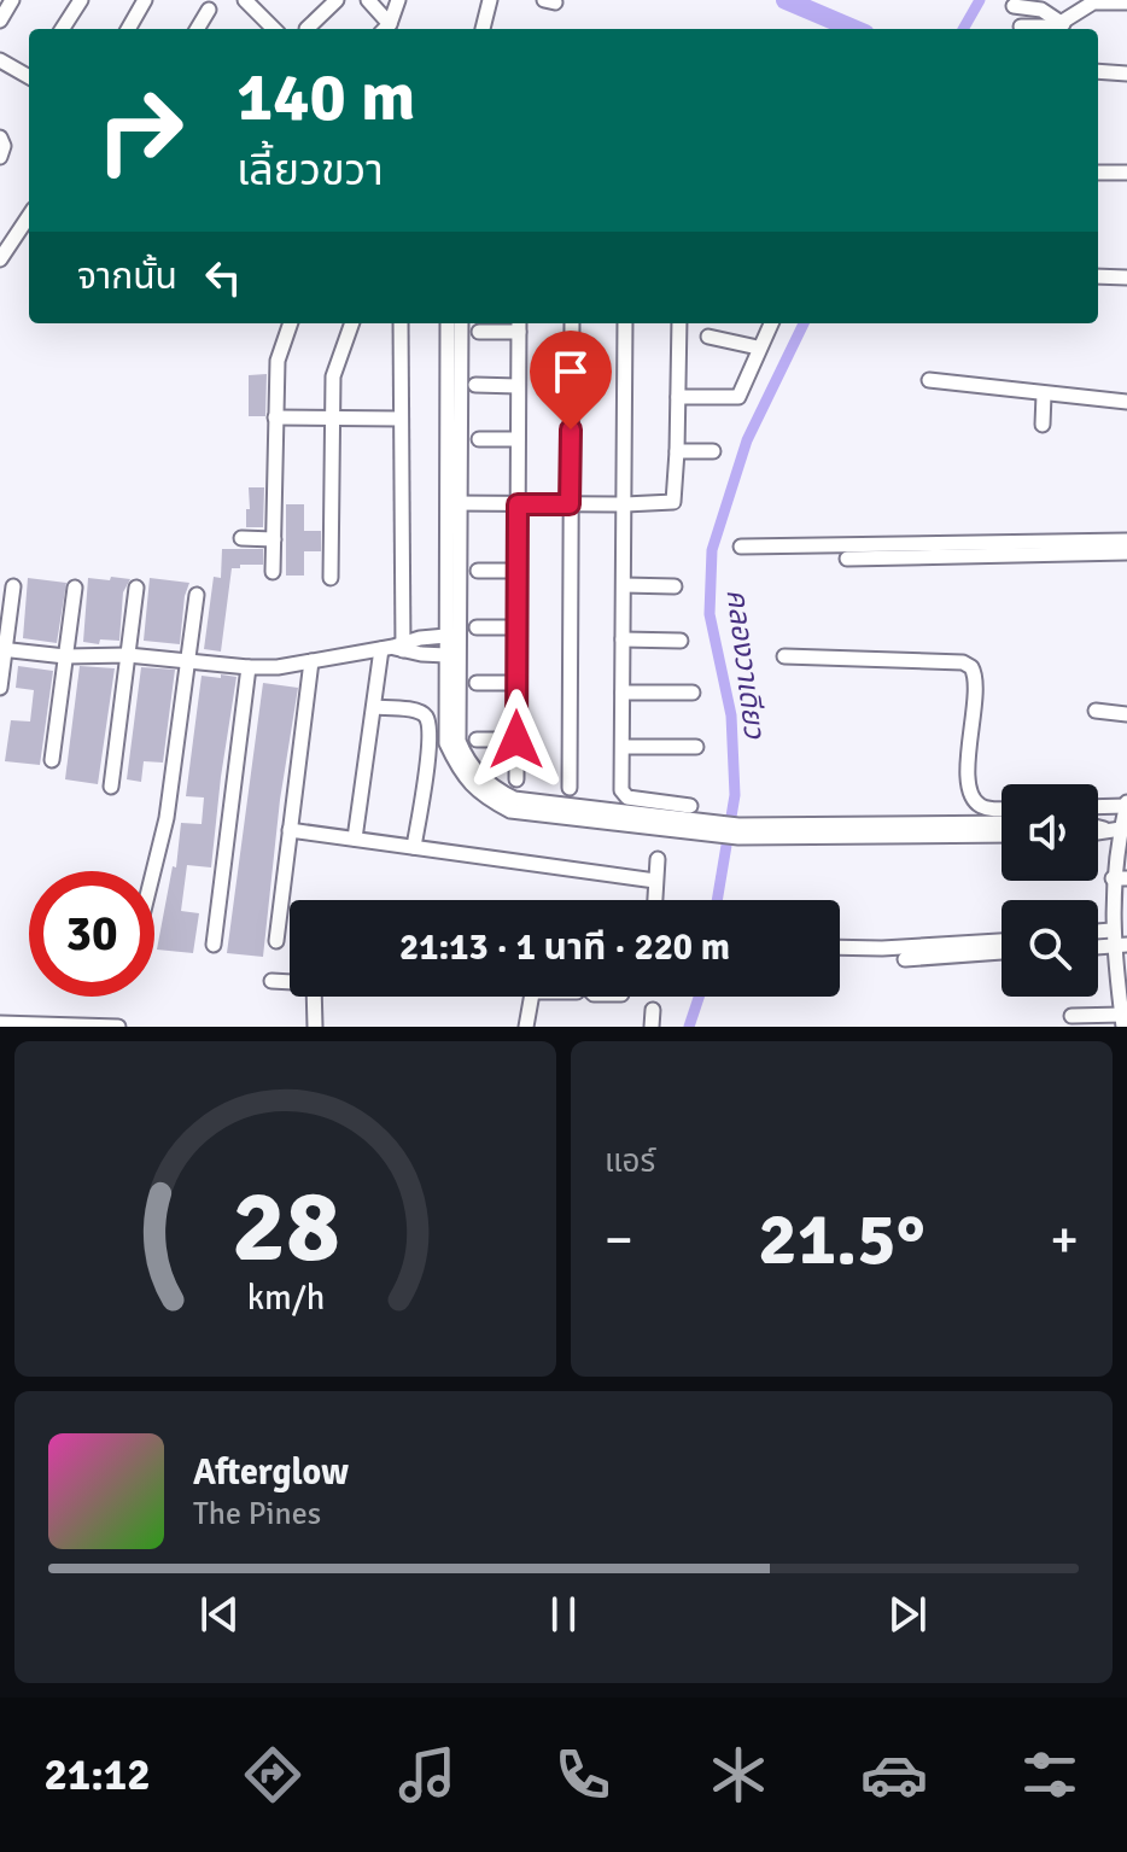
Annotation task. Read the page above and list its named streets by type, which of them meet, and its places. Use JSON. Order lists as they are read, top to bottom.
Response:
{
  "water": ["คลองวาเดียว"],
  "page": {
    "turn": ["140 m", "เลี้ยวขวา"],
    "then": "จากนั้น",
    "limit": "30",
    "trip": "21:13 · 1 นาที · 220 m",
    "tile": "แอร์",
    "heat": ["−", "21.5°", "+"],
    "song": ["Afterglow", "The Pines"],
    "tabs": "21:12",
    "gauge": ["28", "km/h"]
  }
}
